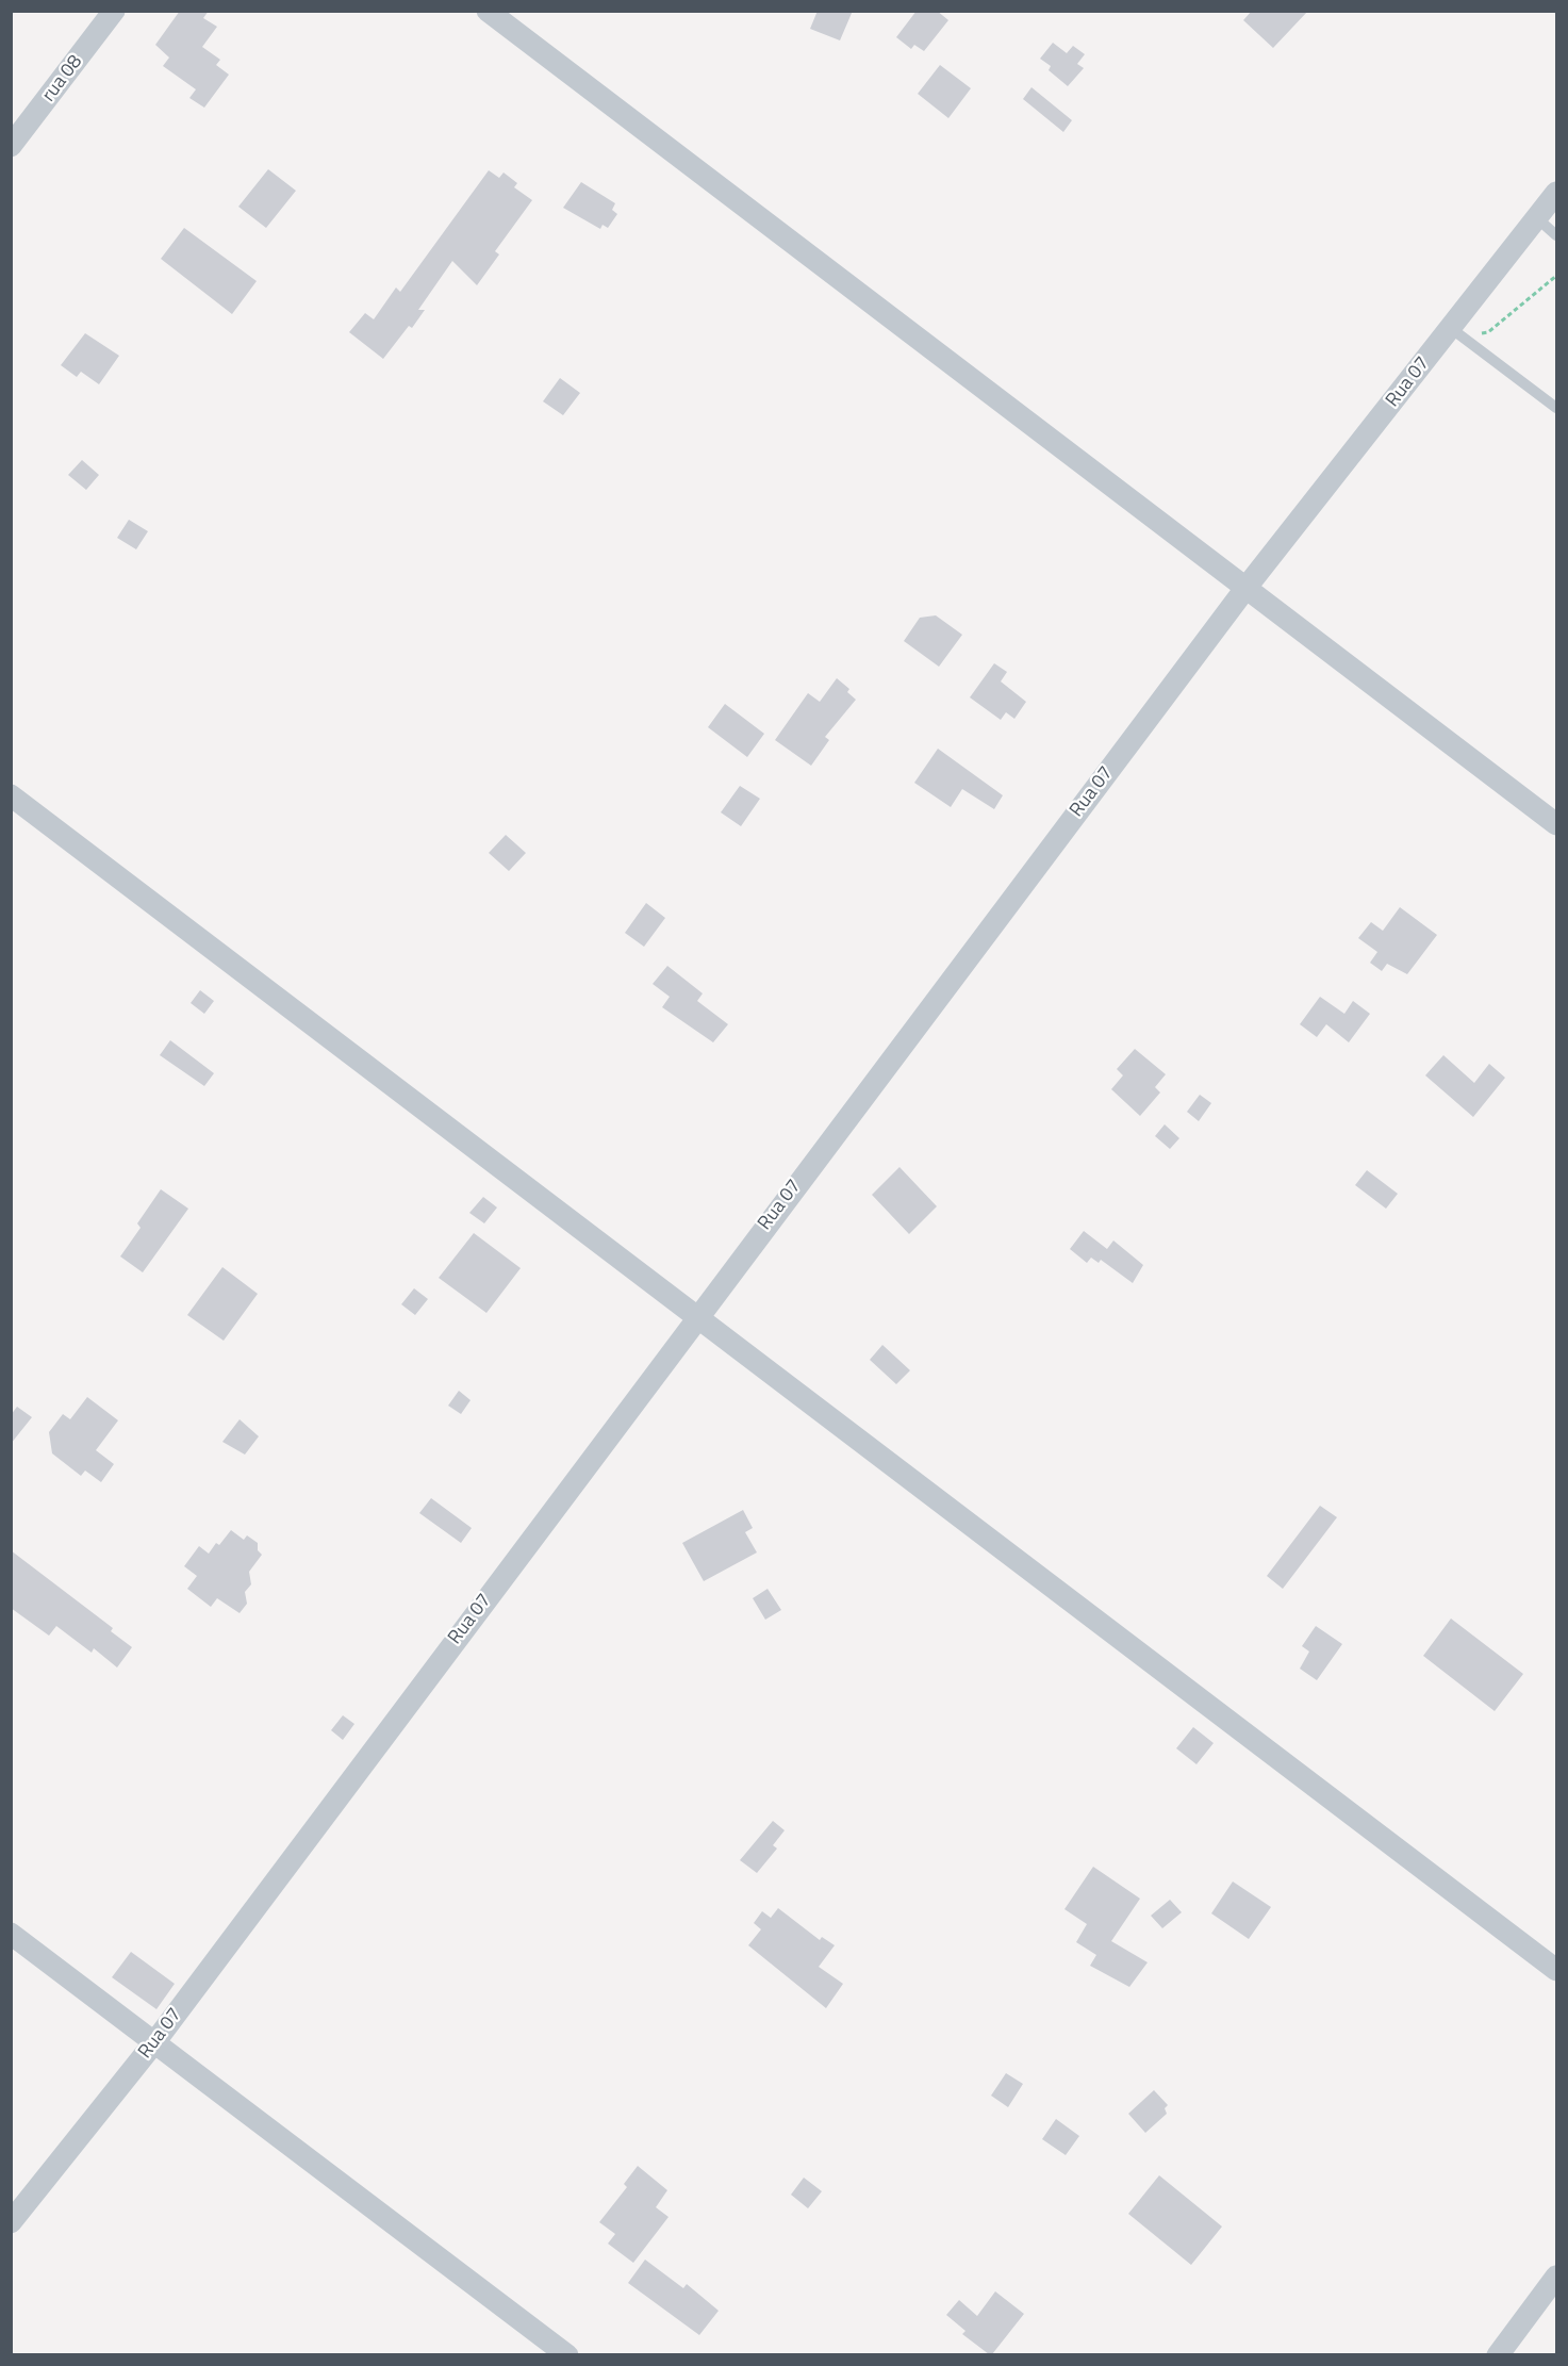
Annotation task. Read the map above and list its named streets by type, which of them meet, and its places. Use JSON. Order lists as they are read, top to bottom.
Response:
{
  "streets": {
    "street": ["rua 08", "Rua 07"]
  }
}
